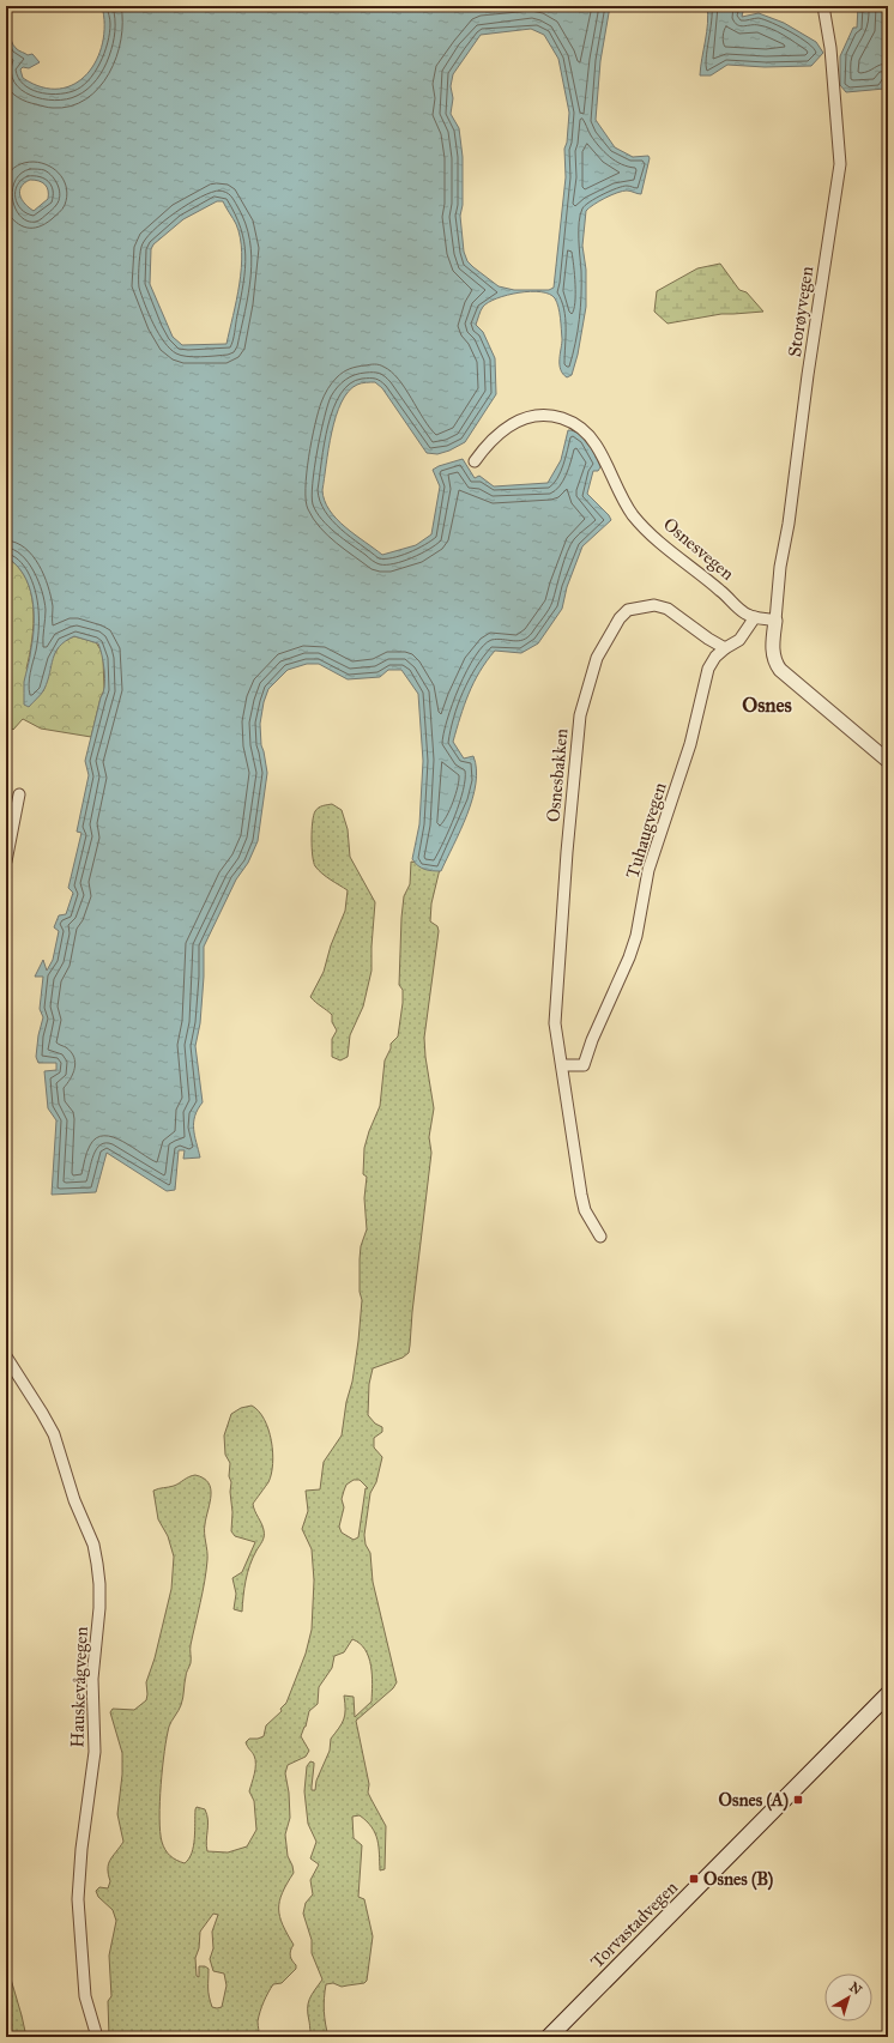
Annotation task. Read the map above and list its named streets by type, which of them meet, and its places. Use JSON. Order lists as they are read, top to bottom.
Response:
{
  "streets": {
    "main road": ["Torvastadvegen"],
    "street": [
      "Storøyvegen",
      "Osnesvegen",
      "Osnesbakken",
      "Tuhaugvegen",
      "Hauskevågvegen"
    ]
  },
  "crossings": [
    ["Storøyvegen", "Osnesvegen"],
    ["Osnesvegen", "Tuhaugvegen"],
    ["Osnesbakken", "Tuhaugvegen"]
  ],
  "districts": ["Osnes"],
  "places": {
    "transit": ["Osnes (A)", "Osnes (B)"]
  },
  "north": "top right"
}
